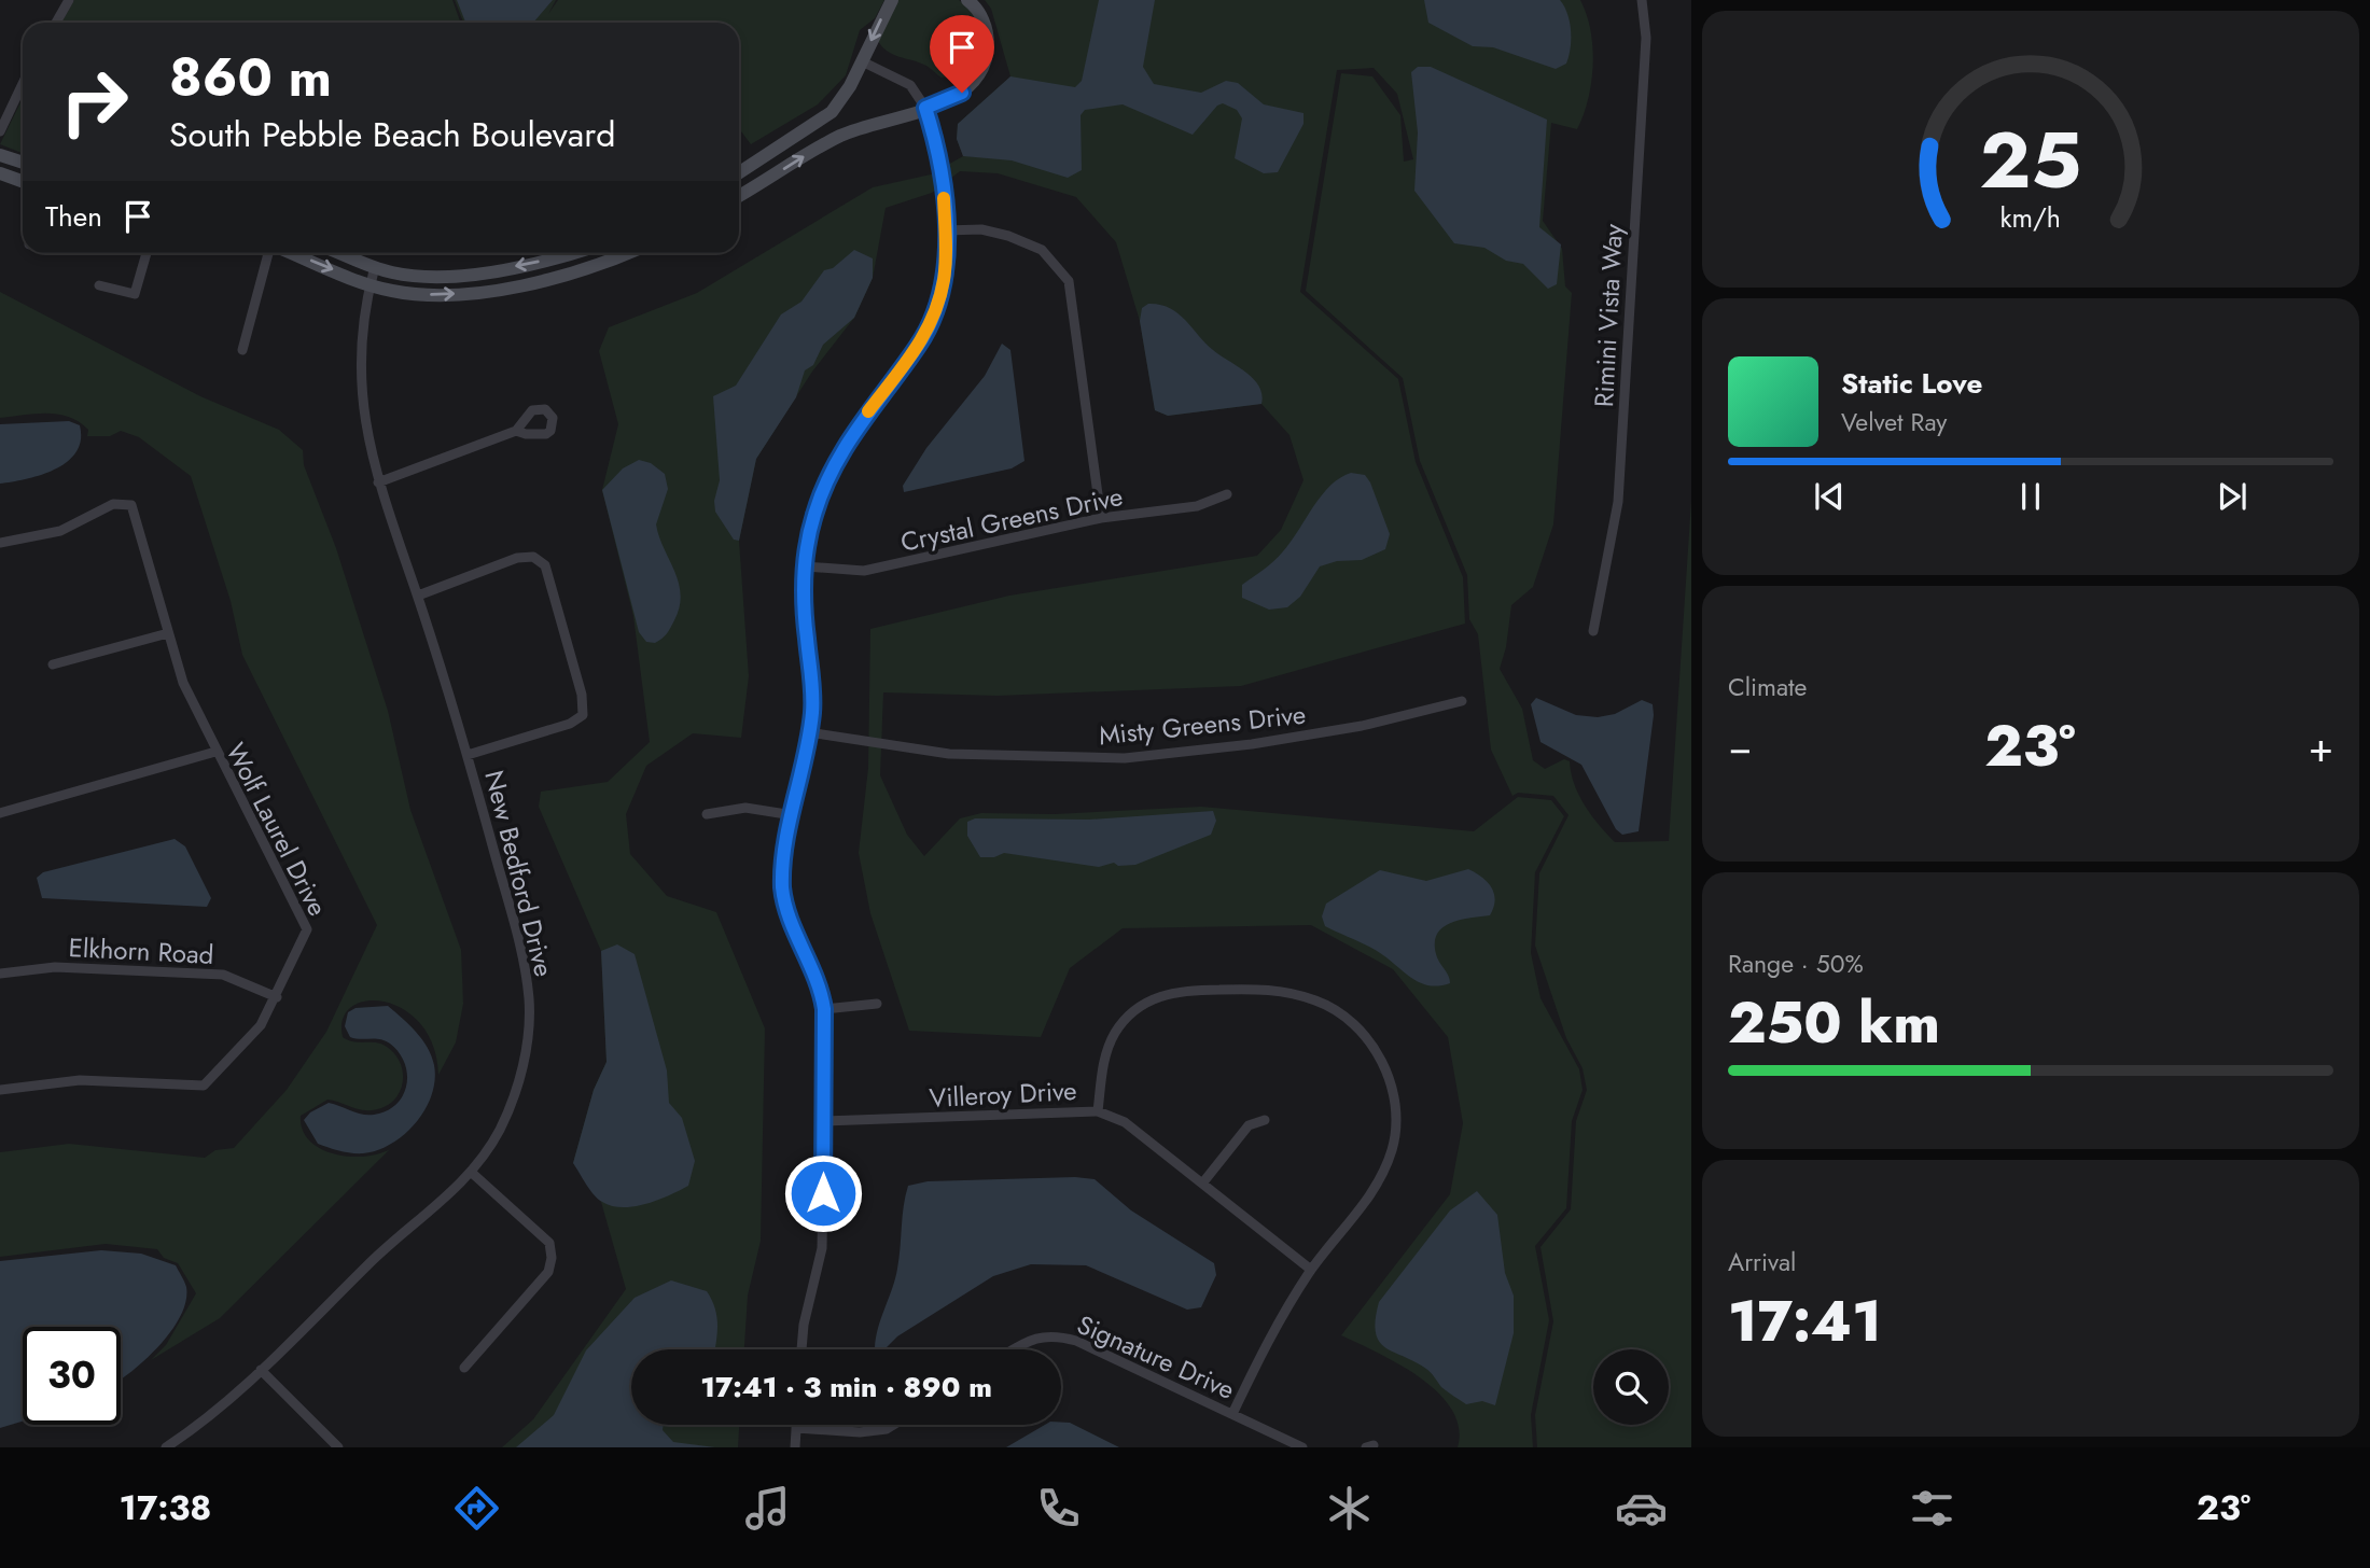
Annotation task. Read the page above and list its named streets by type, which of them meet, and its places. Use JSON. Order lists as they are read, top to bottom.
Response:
{
  "streets": {
    "street": [
      "Rimini Vista Way",
      "Crystal Greens Drive",
      "Misty Greens Drive",
      "Wolf Laurel Drive",
      "New Bedford Drive",
      "Elkhorn Road",
      "Villeroy Drive",
      "Signature Drive"
    ]
  },
  "crossings": [
    ["Wolf Laurel Drive", "Elkhorn Road"]
  ],
  "page": {
    "turn": ["860 m", "South Pebble Beach Boulevard"],
    "then": "Then",
    "song": ["Static Love", "Velvet Ray"],
    "tile": [
      "Climate",
      ["Range · 50%", "250 km"],
      ["Arrival", "17:41"]
    ],
    "heat": ["−", "23°", "+"],
    "limit": "30",
    "trip": "17:41 · 3 min · 890 m",
    "tabs": ["17:38", "23°"],
    "gauge": ["25", "km/h"]
  }
}
